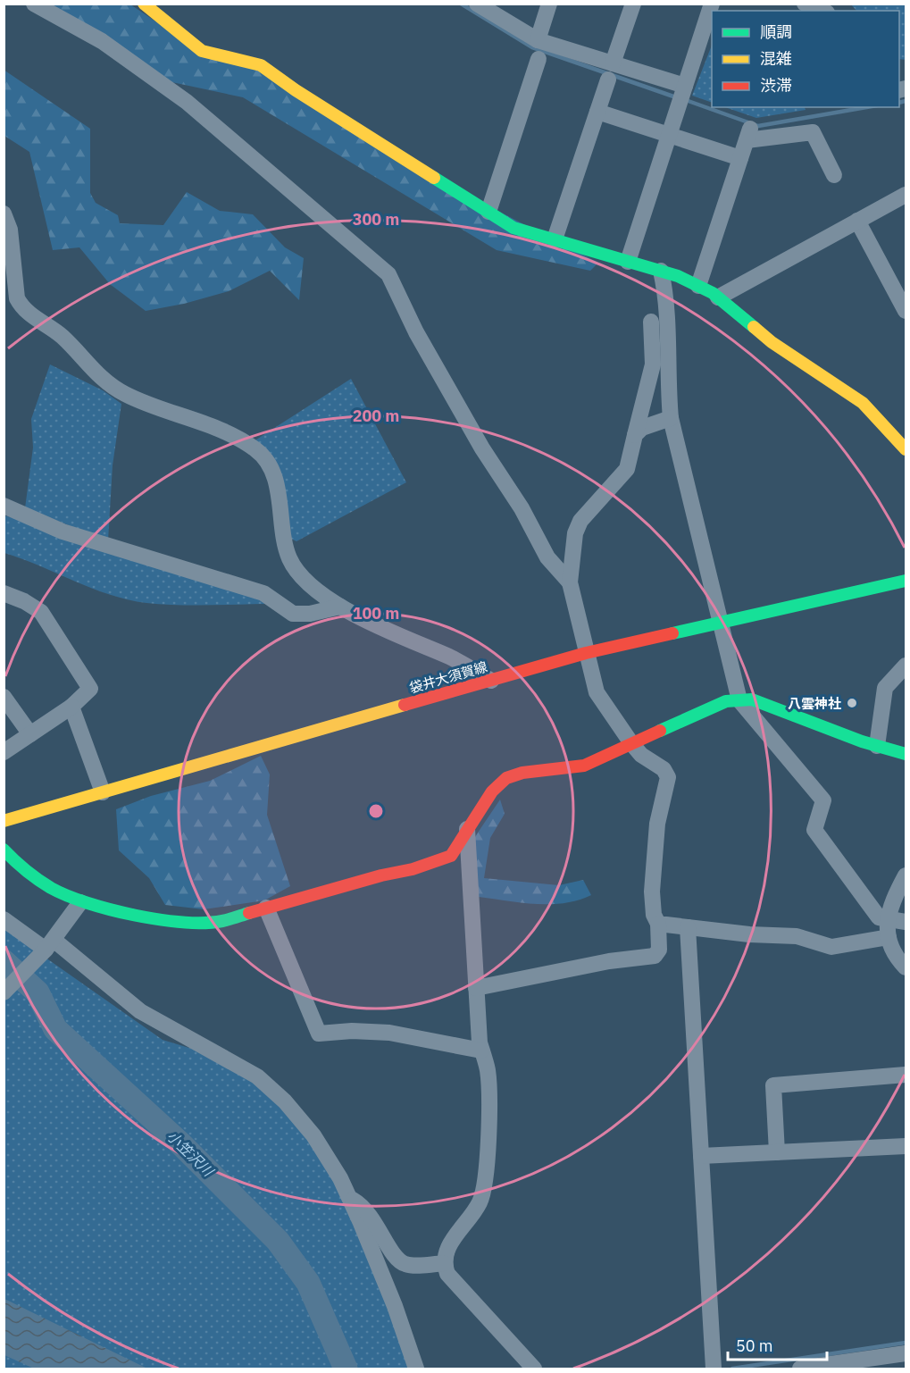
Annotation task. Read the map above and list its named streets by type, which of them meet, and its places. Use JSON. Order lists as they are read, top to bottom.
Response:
{
  "streets": {
    "street": ["袋井大須賀線"]
  },
  "water": ["小笠沢川"],
  "places": ["八雲神社"],
  "legend": ["順調", "混雑", "渋滞"],
  "scale_bar": "50 m",
  "rings": ["300 m", "200 m", "100 m"]
}
